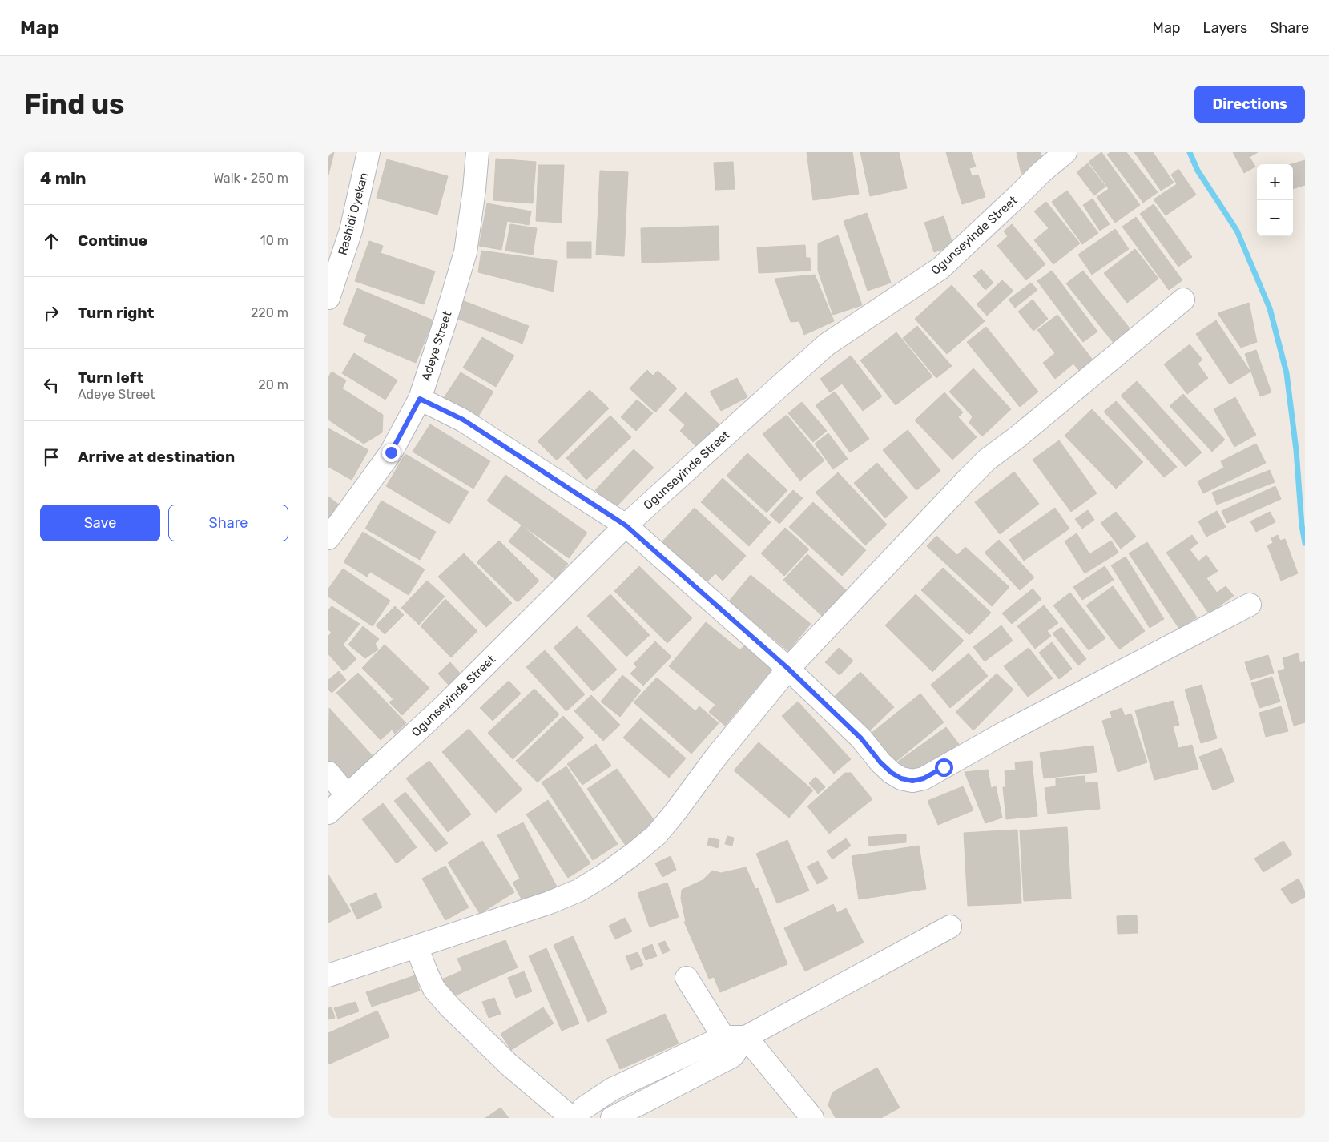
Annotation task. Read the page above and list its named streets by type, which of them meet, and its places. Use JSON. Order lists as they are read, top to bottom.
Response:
{
  "streets": {
    "street": ["Rashidi Oyekan", "Ogunseyinde Street", "Adeye Street"]
  },
  "page": {
    "header": "Map",
    "nav": ["Map", "Layers", "Share"],
    "buttons": [
      "Directions",
      ["Save", "Share"]
    ],
    "title": "Find us",
    "heading": ["4 min", "Walk · 250 m"],
    "map_buttons": ["+", "−"],
    "list": [
      ["Continue", "10 m"],
      ["Turn right", "220 m"],
      ["Turn left", "Adeye Street", "20 m"],
      "Arrive at destination"
    ]
  }
}
